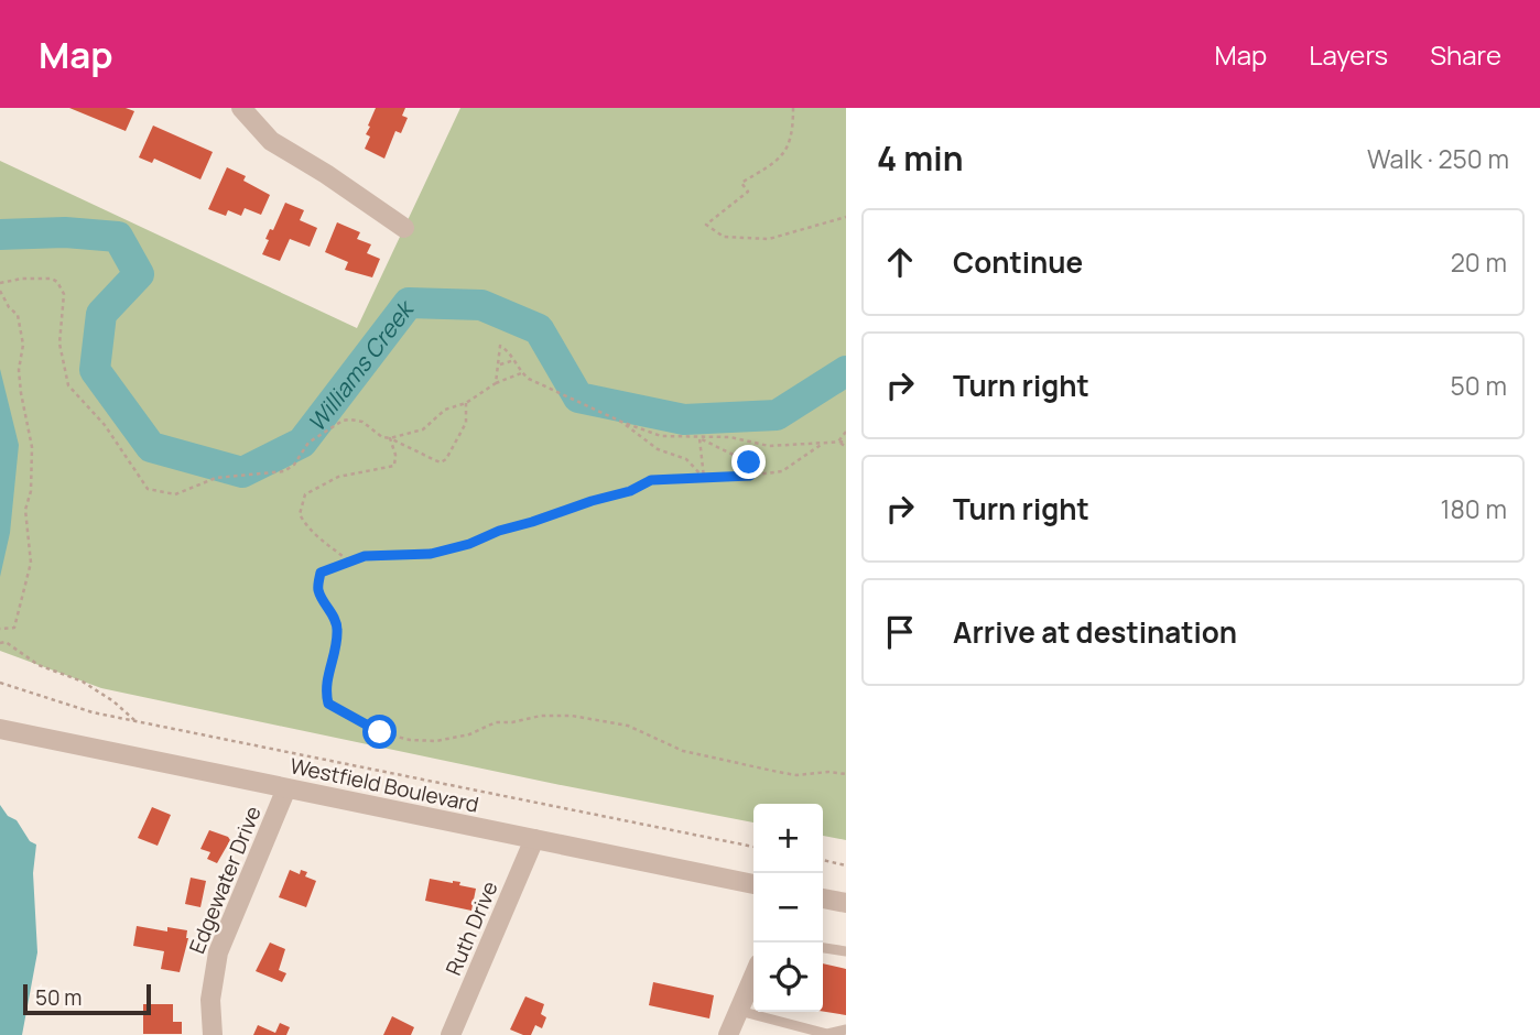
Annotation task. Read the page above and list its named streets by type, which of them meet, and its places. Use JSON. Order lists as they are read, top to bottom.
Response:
{
  "streets": {
    "street": ["Westfield Boulevard", "Edgewater Drive", "Ruth Drive"]
  },
  "crossings": [
    ["Westfield Boulevard", "Edgewater Drive"],
    ["Westfield Boulevard", "Ruth Drive"]
  ],
  "water": ["Williams Creek"],
  "scale_bar": "50 m",
  "page": {
    "header": "Map",
    "nav": ["Map", "Layers", "Share"],
    "heading": ["4 min", "Walk · 250 m"],
    "list": [
      ["Continue", "20 m"],
      ["Turn right", "50 m"],
      ["Turn right", "180 m"],
      "Arrive at destination"
    ],
    "map_buttons": ["+", "−"],
    "scale": "50 m"
  }
}
